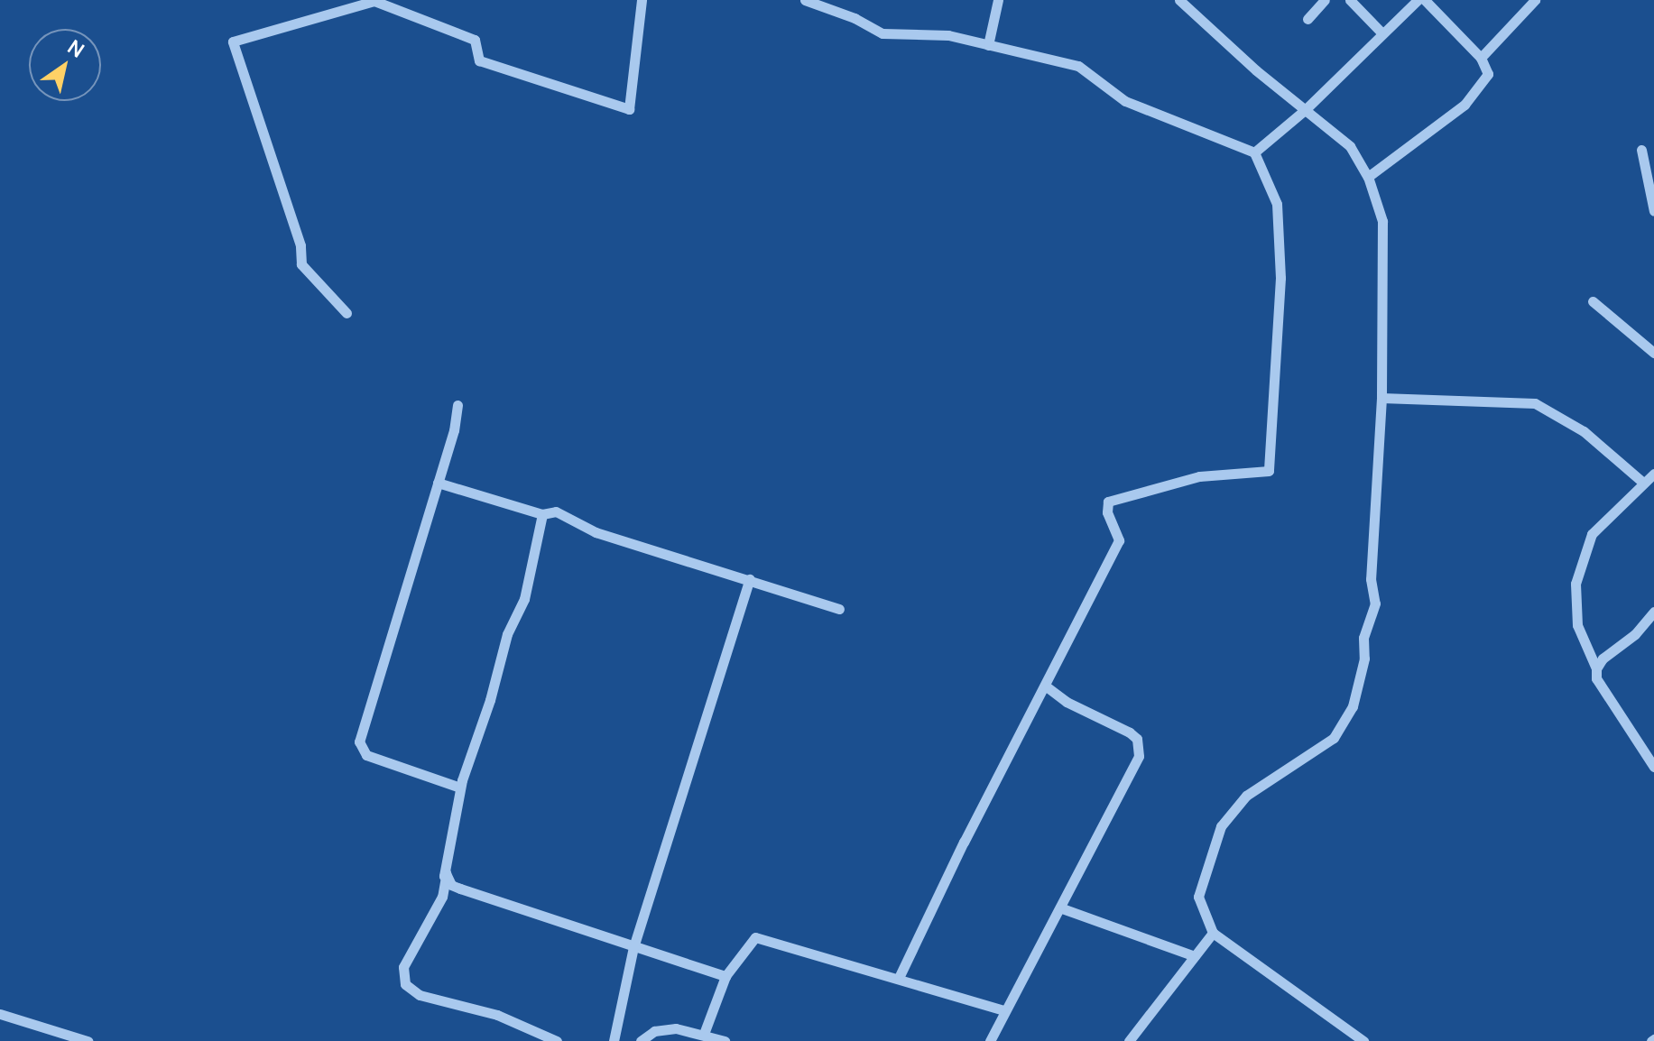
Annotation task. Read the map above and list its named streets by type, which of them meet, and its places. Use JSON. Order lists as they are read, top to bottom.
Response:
{
  "north": "top right"
}
